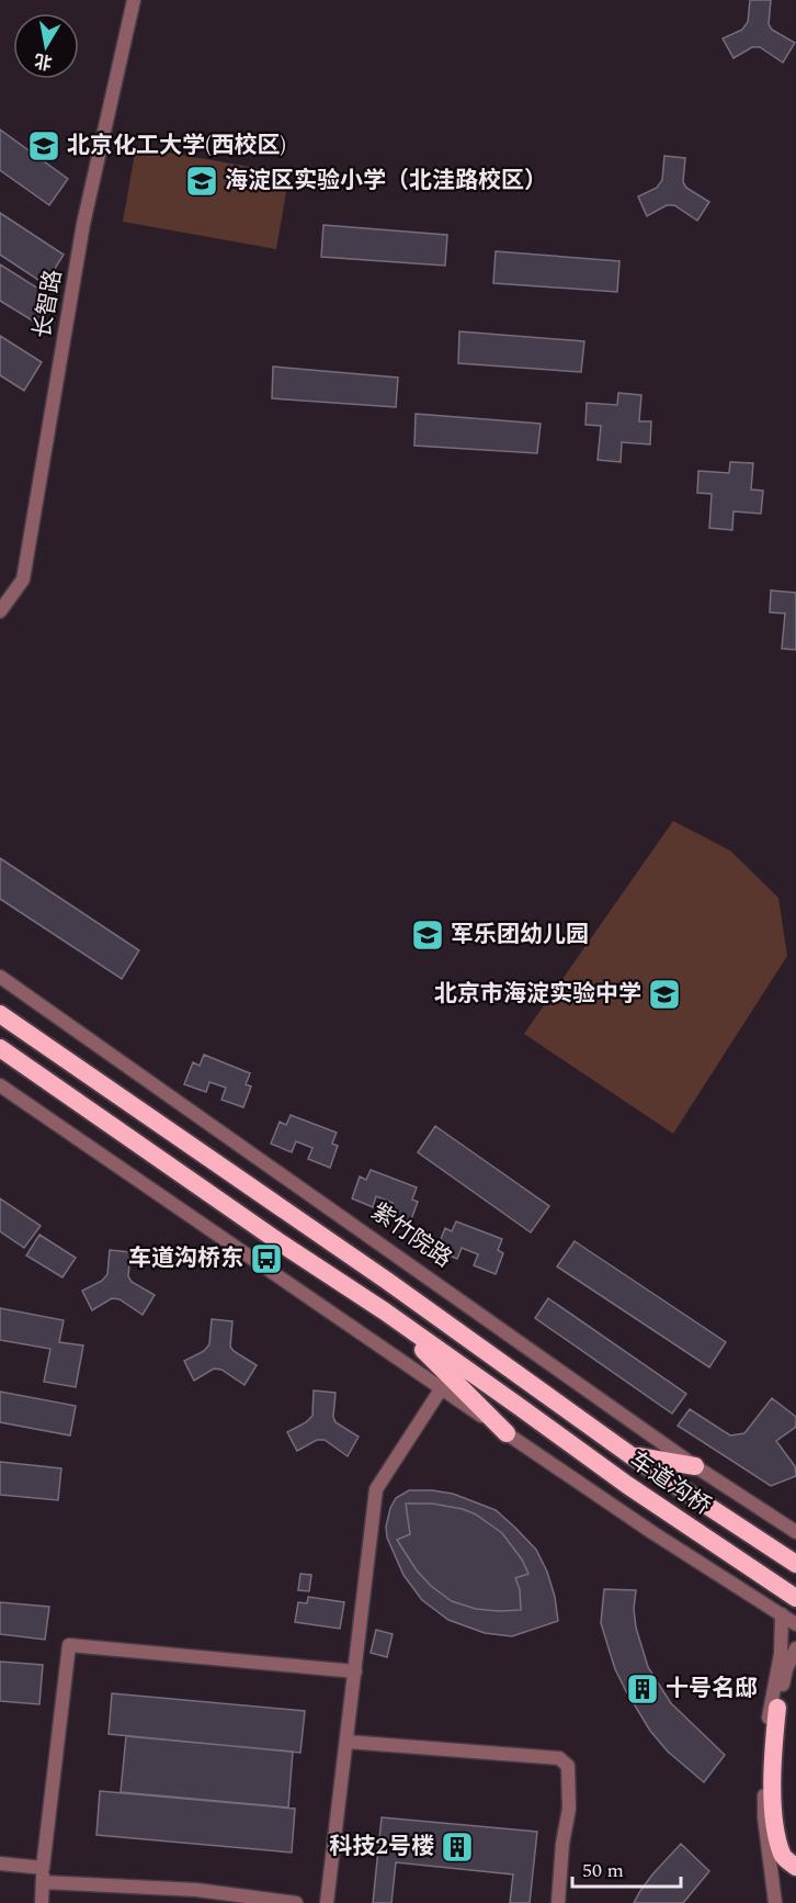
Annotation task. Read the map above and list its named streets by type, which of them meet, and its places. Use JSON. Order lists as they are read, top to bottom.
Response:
{
  "streets": {
    "highway": ["车道沟桥"],
    "street": ["长智路", "紫竹院路"]
  },
  "places": {
    "school or university": [
      "北京化工大学(西校区)",
      "海淀区实验小学（北洼路校区）",
      "军乐团幼儿园",
      "北京市海淀实验中学"
    ],
    "bus stop": ["车道沟桥东"],
    "building": ["十号名邸", "科技2号楼"]
  },
  "scale_bar": "50 m",
  "north": "bottom"
}
